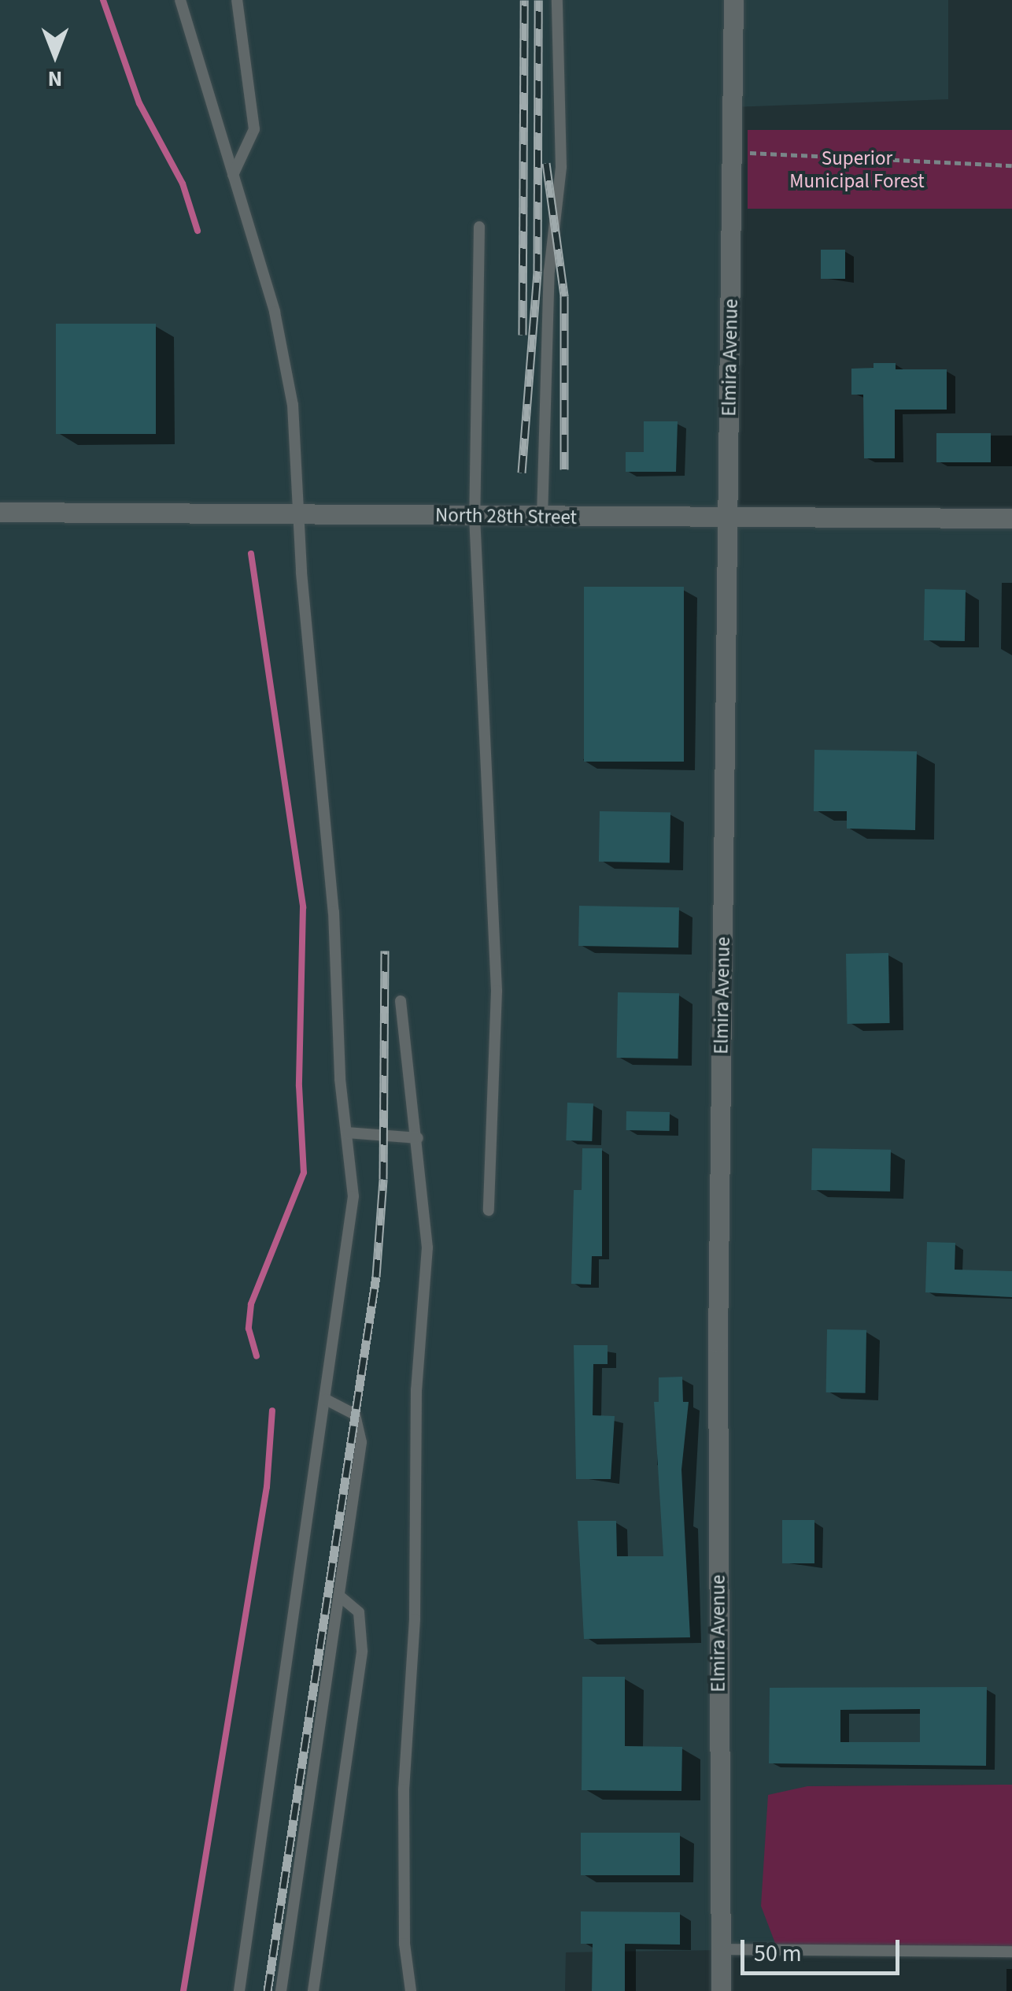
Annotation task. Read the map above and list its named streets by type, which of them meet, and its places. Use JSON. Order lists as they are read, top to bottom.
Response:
{
  "streets": {
    "street": ["Elmira Avenue", "North 28th Street"]
  },
  "crossings": [
    ["Elmira Avenue", "North 28th Street"]
  ],
  "parks": ["Superior Municipal Forest"],
  "scale_bar": "50 m",
  "north": "bottom"
}
